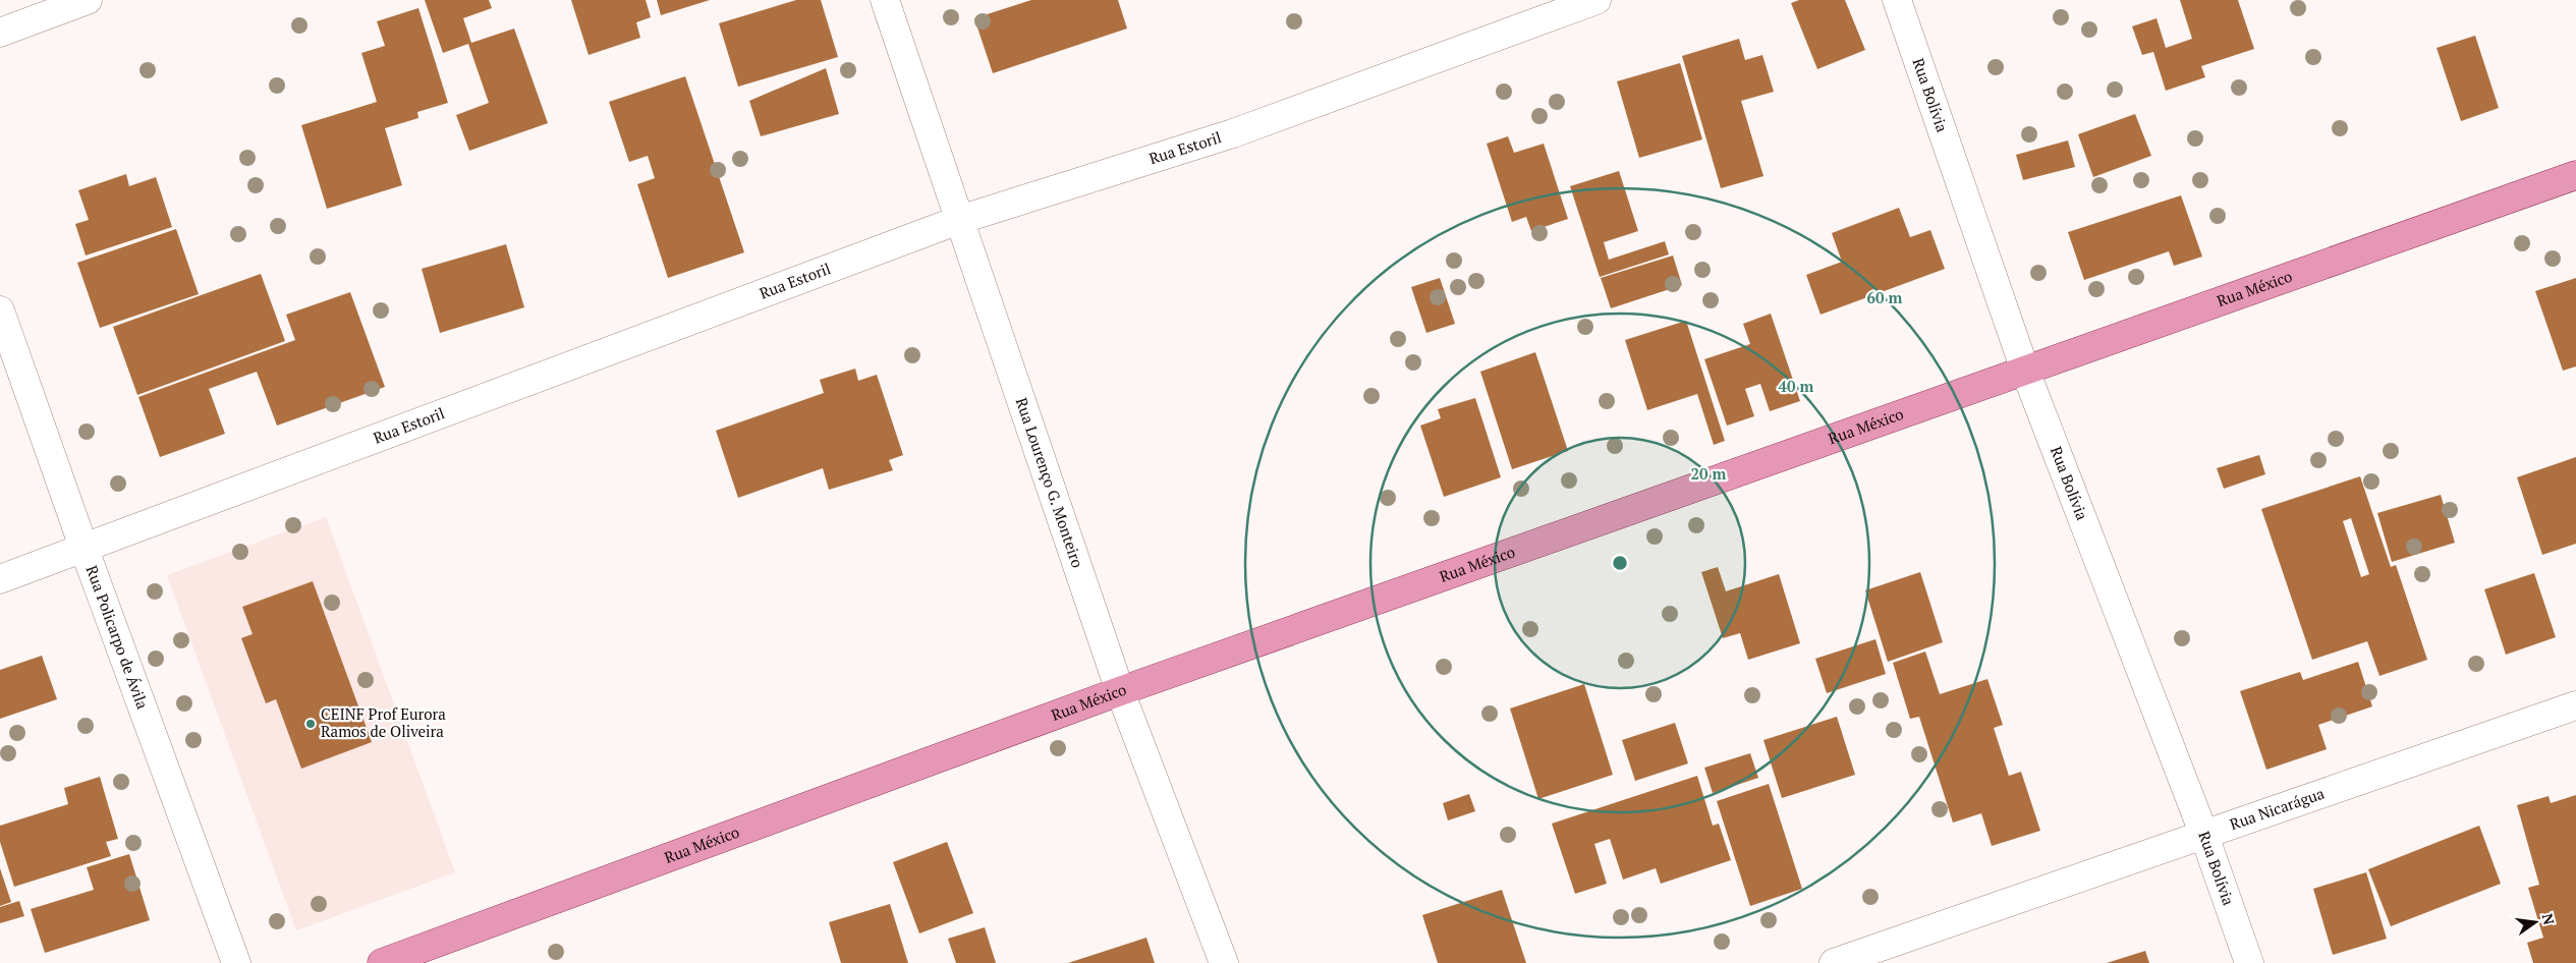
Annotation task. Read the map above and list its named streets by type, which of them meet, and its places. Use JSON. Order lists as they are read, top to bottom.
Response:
{
  "streets": {
    "main road": ["Rua México"],
    "street": [
      "Rua Bolívia",
      "Rua Estoril",
      "Rua Lourenço G. Monteiro",
      "Rua Policarpo de Ávila",
      "Rua Nicarágua"
    ]
  },
  "crossings": [
    ["Rua Bolívia", "Rua México"],
    ["Rua Bolívia", "Rua Nicarágua"],
    ["Rua Estoril", "Rua Lourenço G. Monteiro"],
    ["Rua Estoril", "Rua Policarpo de Ávila"],
    ["Rua México", "Rua Lourenço G. Monteiro"]
  ],
  "places": ["CEINF Prof Eurora Ramos de Oliveira"],
  "north": "right",
  "rings": ["60 m", "40 m", "20 m"]
}
